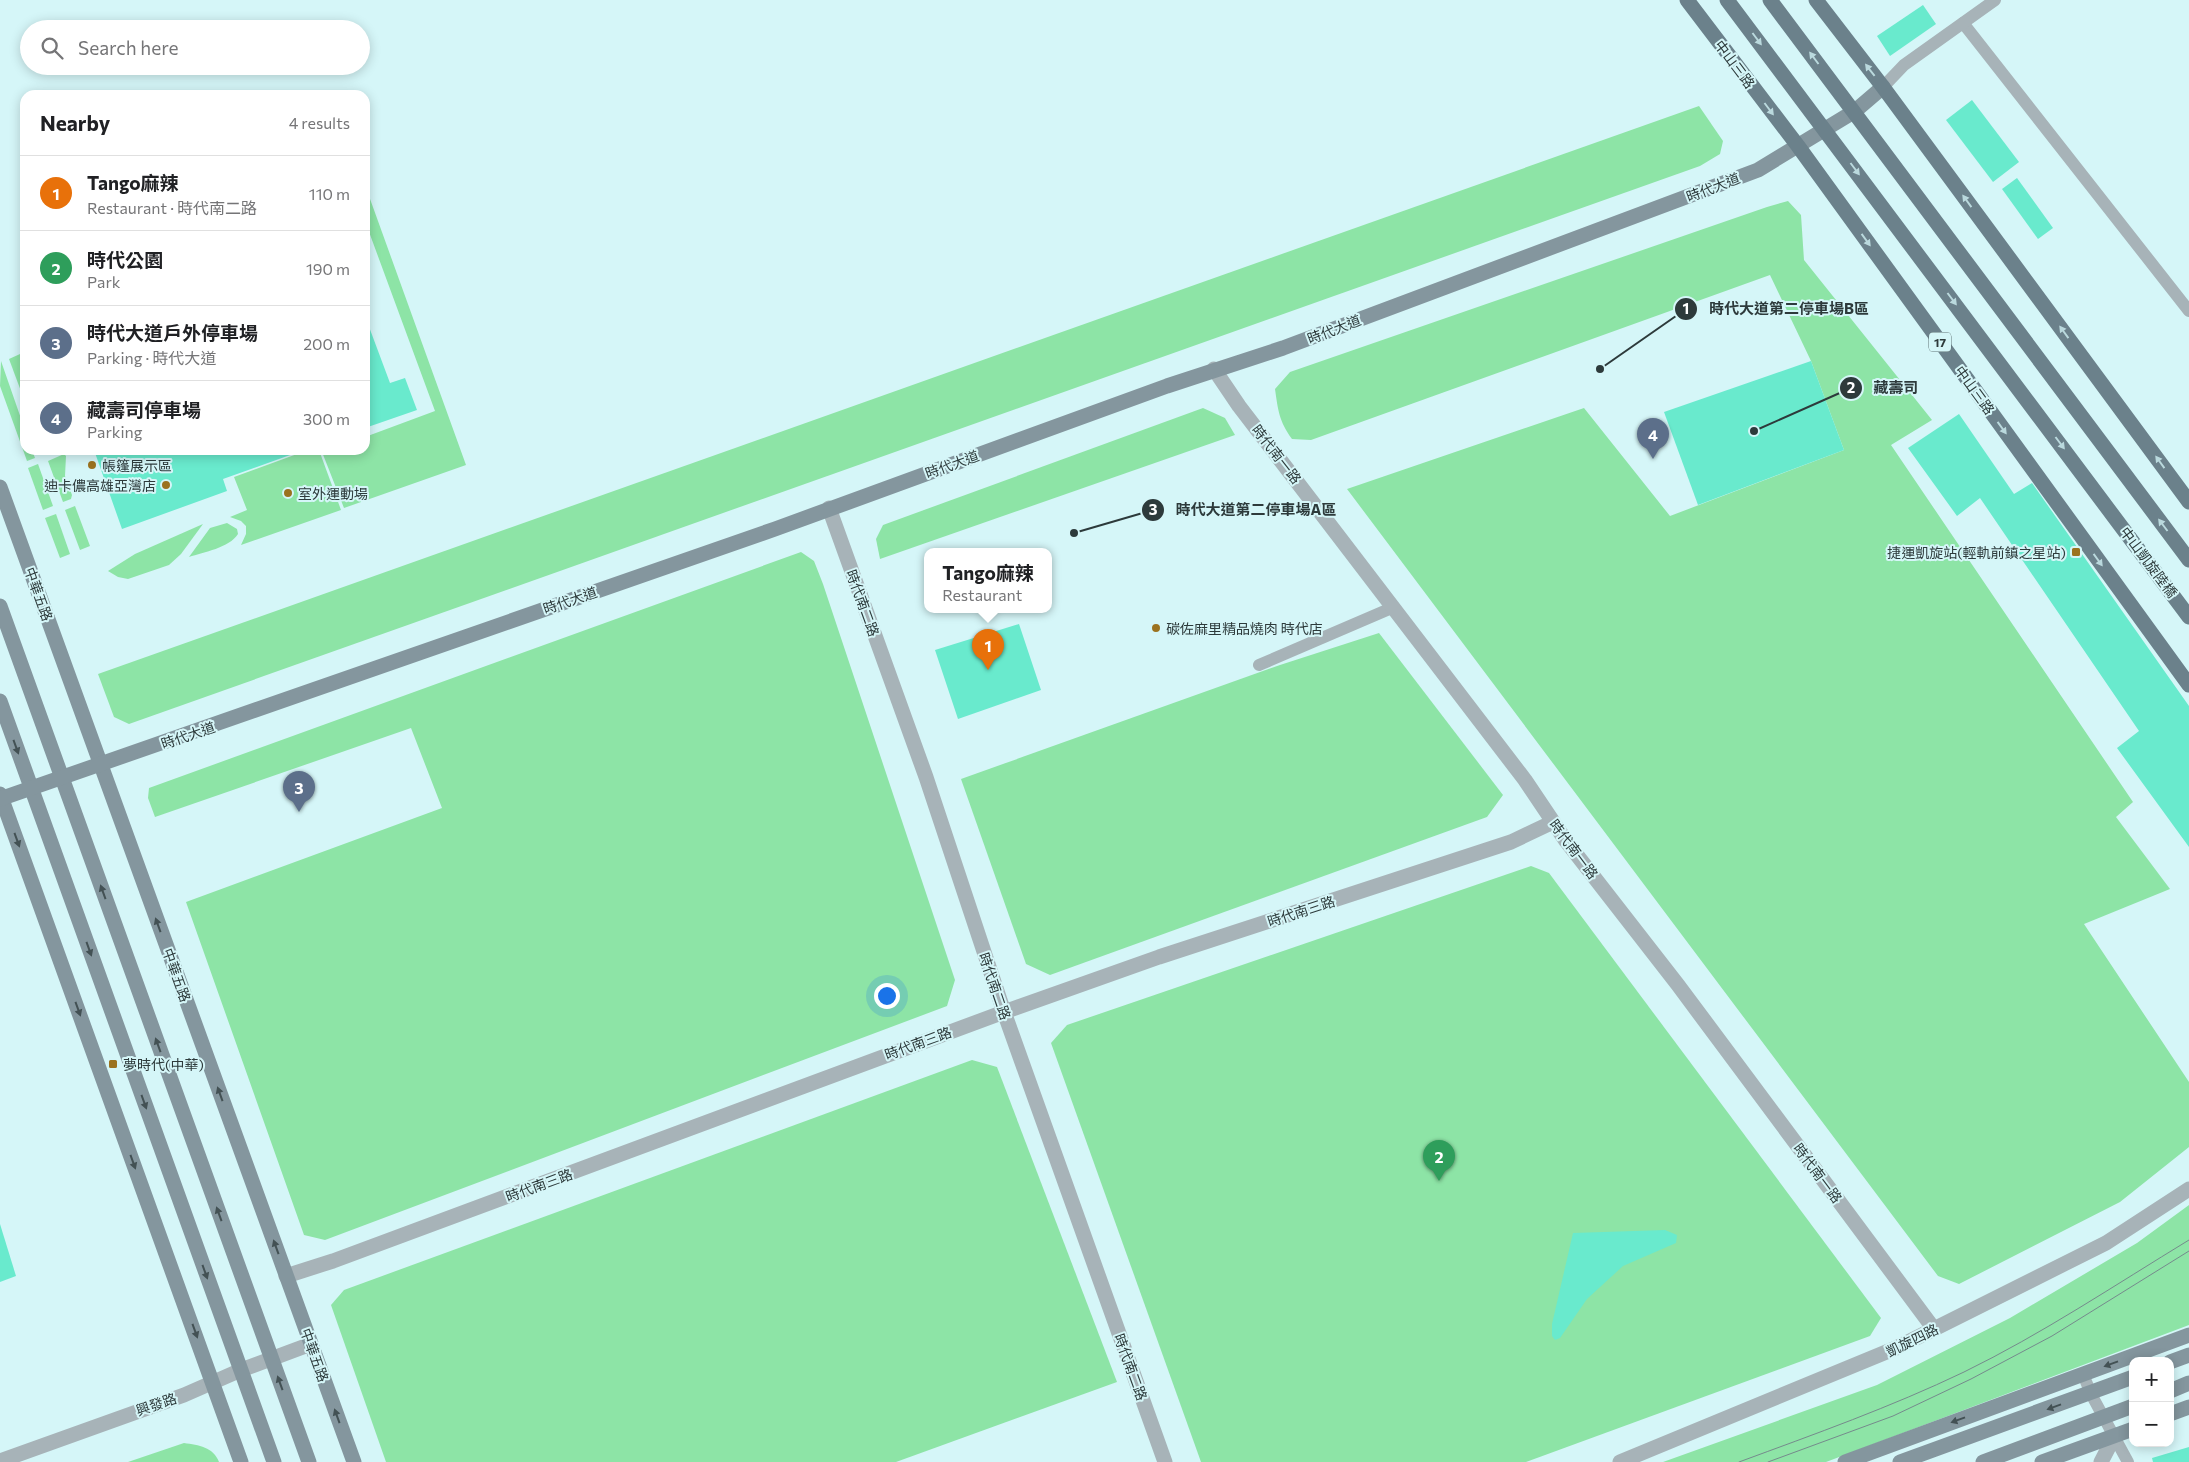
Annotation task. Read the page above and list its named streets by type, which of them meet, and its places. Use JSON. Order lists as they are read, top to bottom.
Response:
{
  "streets": {
    "main road": ["中山三路", "17", "中山凱旋陸橋"],
    "street": [
      "時代大道",
      "時代南一路",
      "中華五路",
      "時代南二路",
      "時代南三路",
      "凱旋四路",
      "興發路"
    ]
  },
  "crossings": [
    ["中山三路", "時代大道"],
    ["時代大道", "時代南一路"],
    ["時代大道", "中山凱旋陸橋"],
    ["時代大道", "中華五路"],
    ["時代大道", "時代南二路"],
    ["時代南一路", "時代南三路"],
    ["時代南一路", "凱旋四路"],
    ["中華五路", "時代南三路"],
    ["中華五路", "興發路"],
    ["時代南二路", "時代南三路"]
  ],
  "places": {
    "other": [
      "時代大道第二停車場B區",
      "藏壽司",
      "帳篷展示區",
      "迪卡儂高雄亞灣店",
      "室外運動場",
      "時代大道第二停車場A區",
      "碳佐麻里精品燒肉 時代店"
    ],
    "transit": ["捷運凱旋站(輕軌前鎮之星站)", "夢時代(中華)"]
  },
  "page": {
    "search": "Search here",
    "heading": ["Nearby", "4 results"],
    "list": [
      {
        "mark": "1",
        "name": "Tango麻辣",
        "note": "Restaurant · 時代南二路",
        "value": "110 m"
      },
      {
        "mark": "2",
        "name": "時代公園",
        "note": "Park",
        "value": "190 m"
      },
      {
        "mark": "3",
        "name": "時代大道戶外停車場",
        "note": "Parking · 時代大道",
        "value": "200 m"
      },
      {
        "mark": "4",
        "name": "藏壽司停車場",
        "note": "Parking",
        "value": "300 m"
      }
    ],
    "pins": [
      "4",
      "1",
      "3",
      "2"
    ],
    "popup": ["Tango麻辣", "Restaurant"],
    "map_buttons": ["+", "−"]
  }
}
